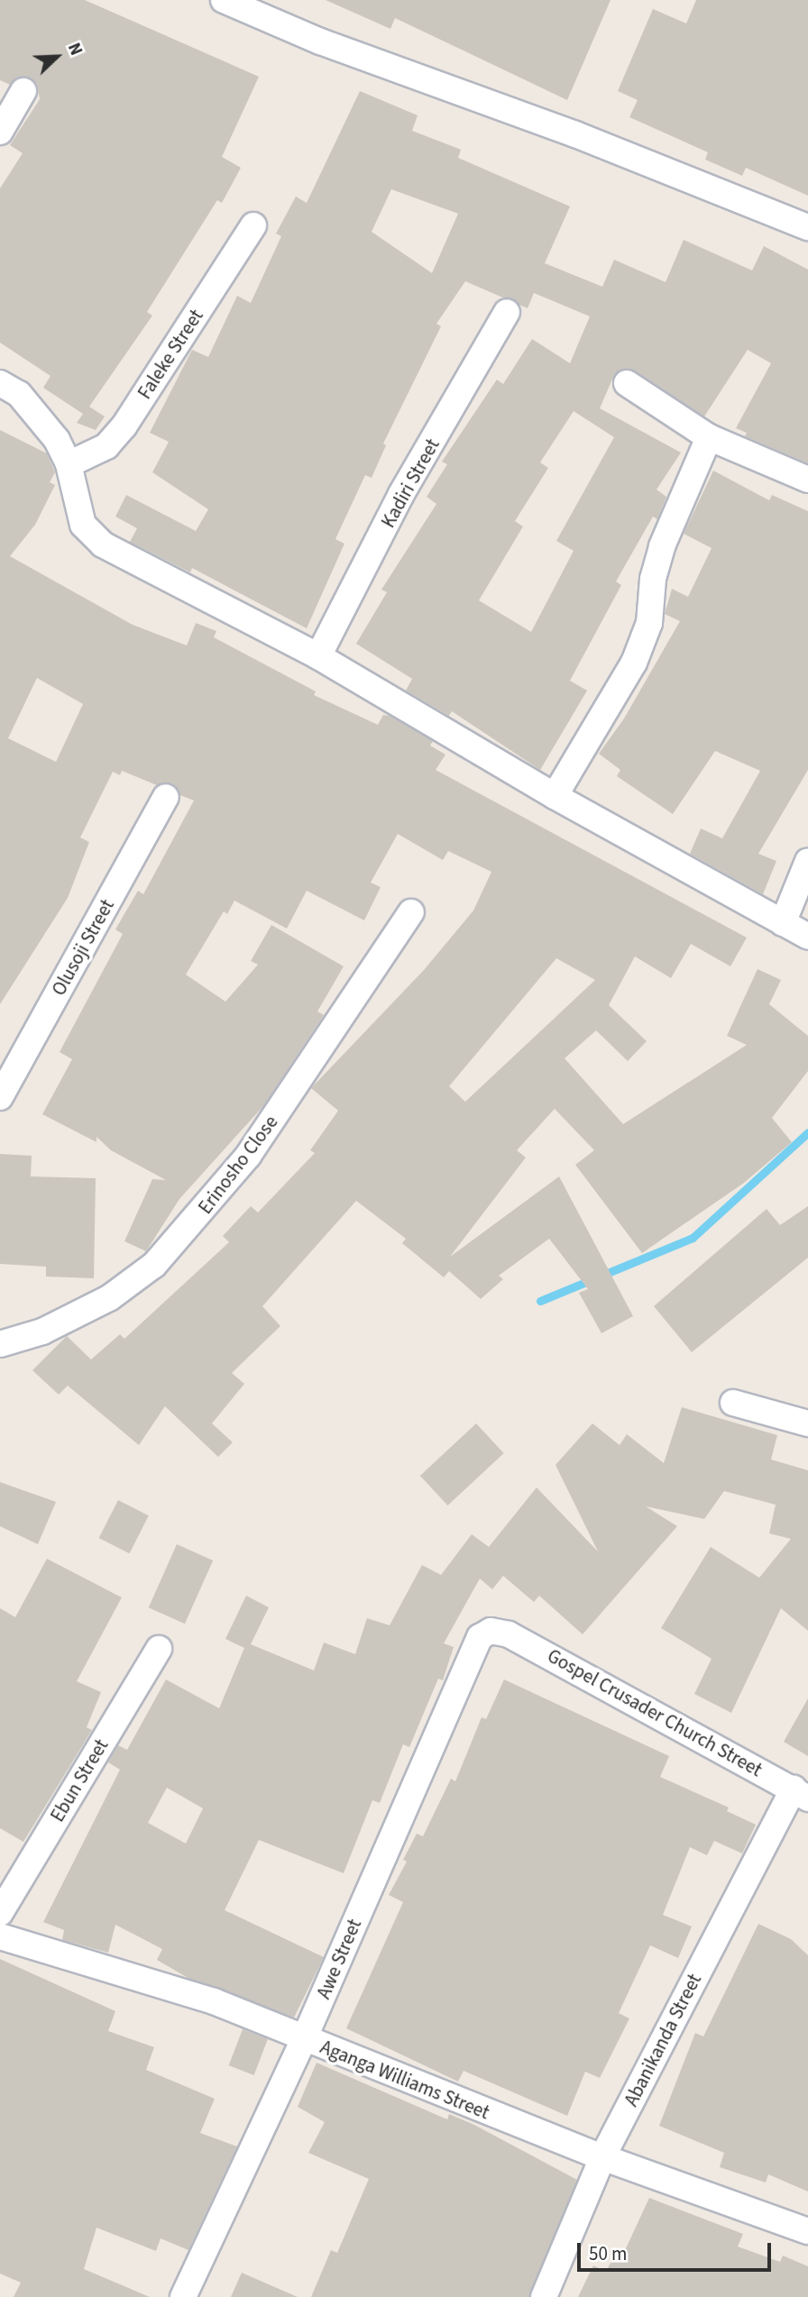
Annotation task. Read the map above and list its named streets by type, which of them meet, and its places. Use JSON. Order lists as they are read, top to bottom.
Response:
{
  "streets": {
    "street": [
      "Faleke Street",
      "Kadiri Street",
      "Olusoji Street",
      "Erinosho Close",
      "Gospel Crusader Church Street",
      "Ebun Street",
      "Awe Street",
      "Abanikanda Street",
      "Aganga Williams Street"
    ]
  },
  "crossings": [
    ["Gospel Crusader Church Street", "Awe Street"],
    ["Gospel Crusader Church Street", "Abanikanda Street"],
    ["Awe Street", "Aganga Williams Street"],
    ["Abanikanda Street", "Aganga Williams Street"]
  ],
  "scale_bar": "50 m",
  "north": "top right"
}
